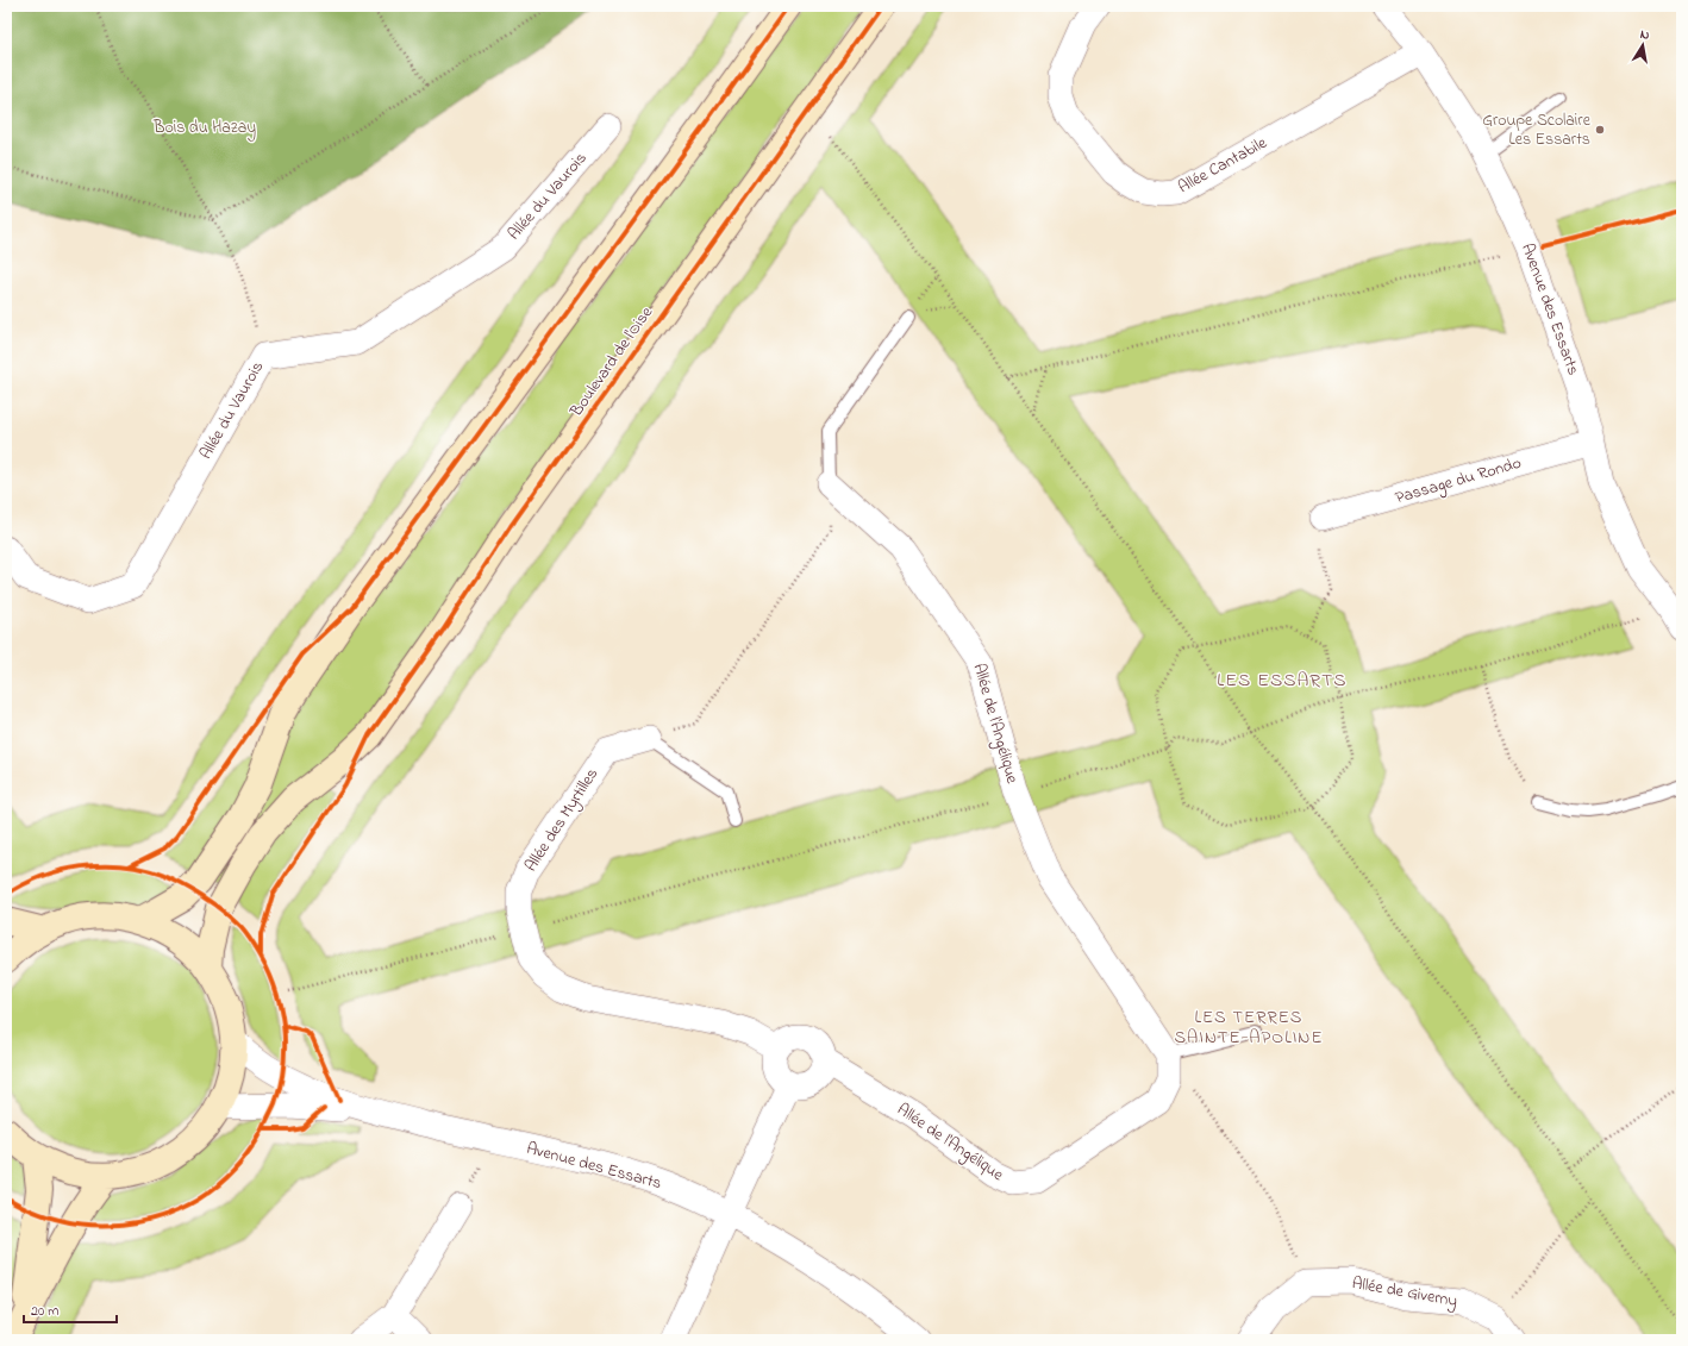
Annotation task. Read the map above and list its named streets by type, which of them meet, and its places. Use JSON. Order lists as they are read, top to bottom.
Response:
{
  "streets": {
    "main road": ["Boulevard de l'Oise"],
    "street": [
      "Allée Cantabile",
      "Allée du Vaurois",
      "Avenue des Essarts",
      "Passage du Rondo",
      "Allée de l'Angélique",
      "Allée des Myrtilles",
      "Allée de Giverny"
    ]
  },
  "crossings": [
    ["Allée Cantabile", "Avenue des Essarts"],
    ["Avenue des Essarts", "Passage du Rondo"],
    ["Allée de l'Angélique", "Allée des Myrtilles"]
  ],
  "districts": ["LES ESSARTS", "LES TERRES SAINTE-APOLINE"],
  "parks": ["Bois du Hazay"],
  "places": ["Groupe Scolaire Les Essarts"],
  "scale_bar": "20 m",
  "north": "top"
}
